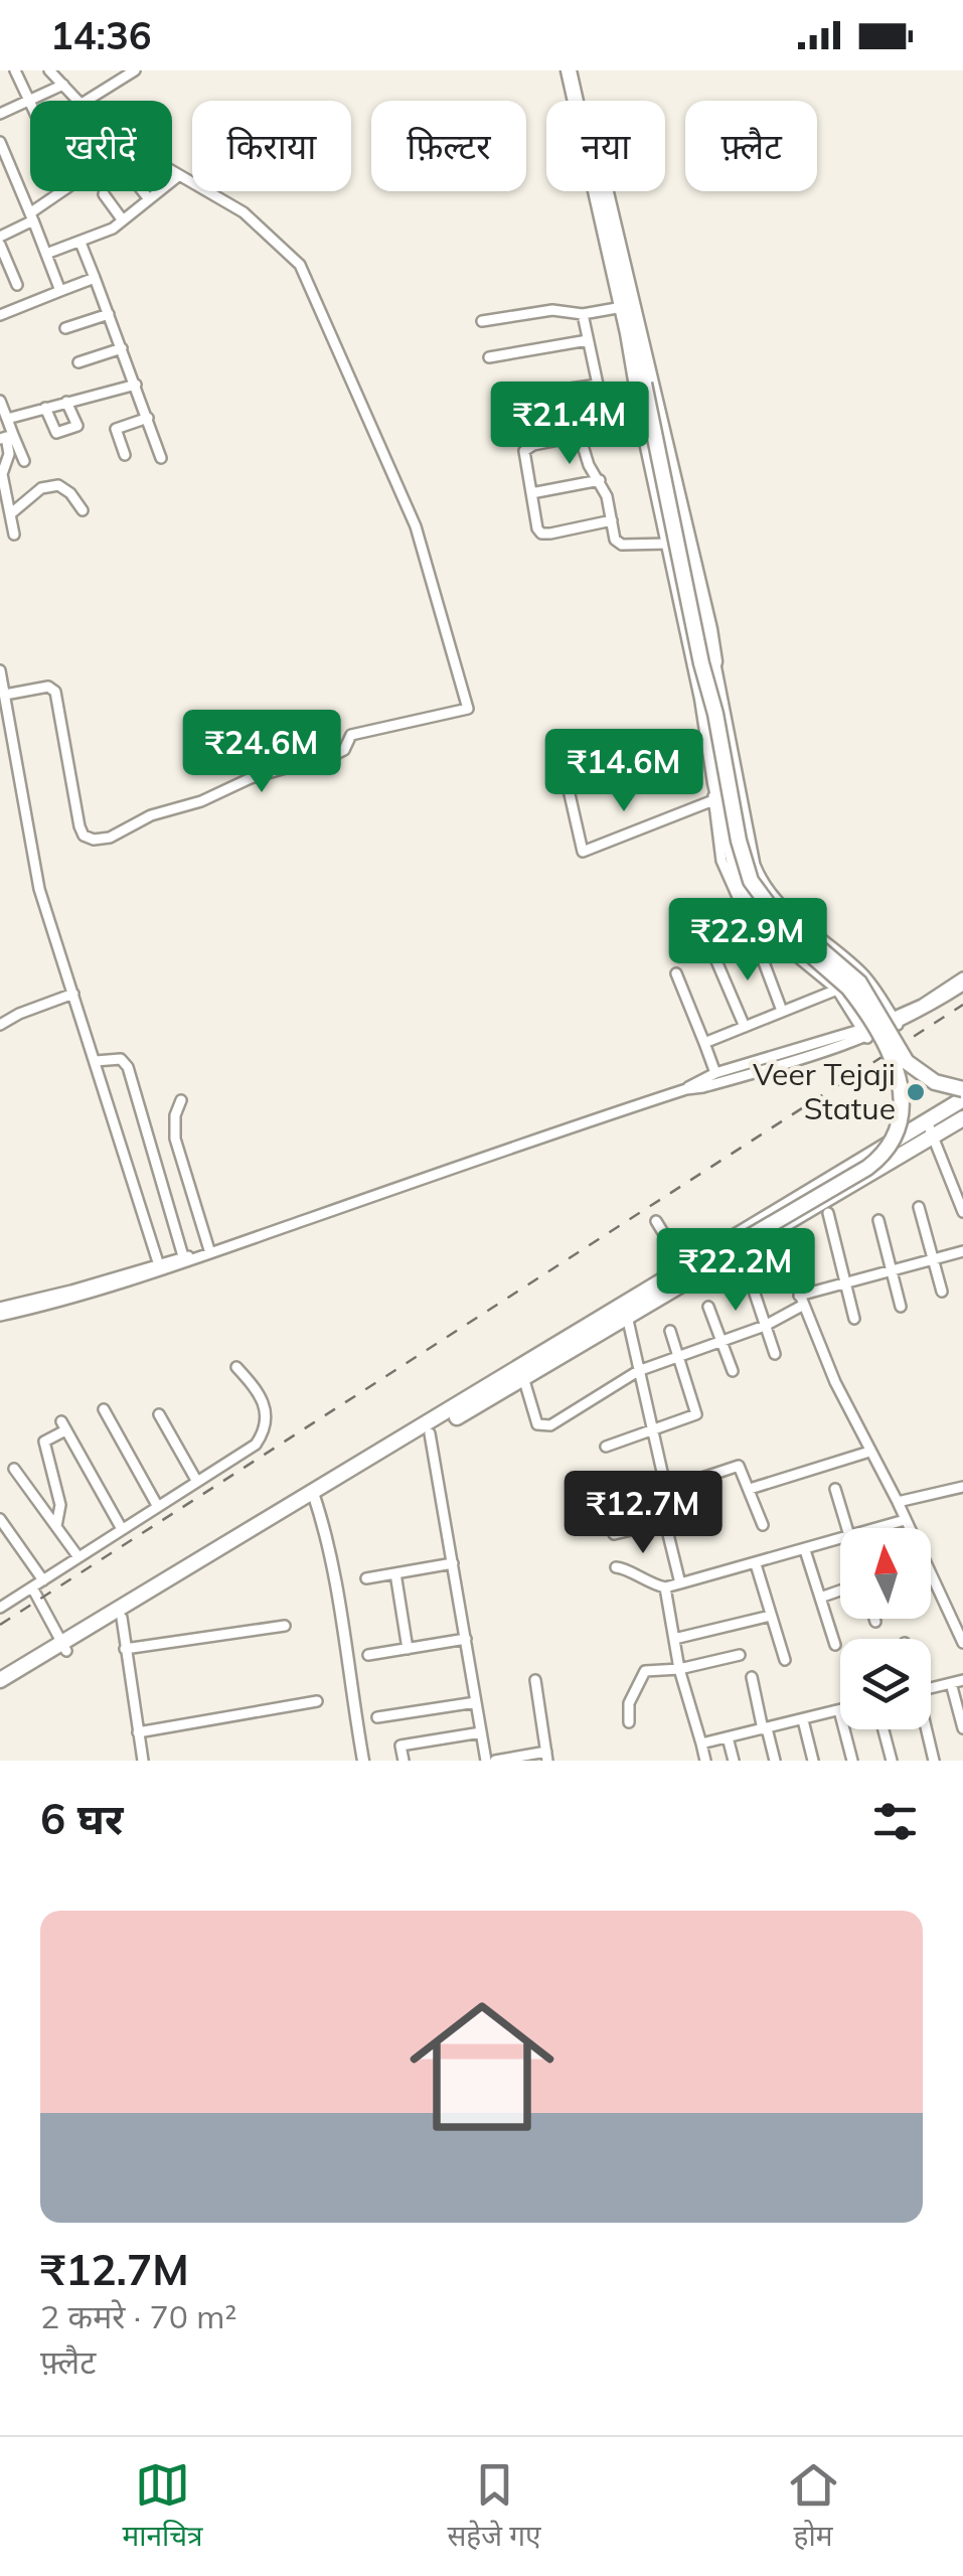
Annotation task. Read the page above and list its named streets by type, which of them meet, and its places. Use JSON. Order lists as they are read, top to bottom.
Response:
{
  "places": ["Veer Tejaji Statue"],
  "north": "top",
  "page": {
    "status": "14:36",
    "chip": [
      "खरीदें",
      "किराया",
      "फ़िल्टर",
      "नया",
      "फ़्लैट"
    ],
    "price": [
      "₹21.4M",
      "₹24.6M",
      "₹14.6M",
      "₹22.9M",
      "₹22.2M",
      "₹12.7M"
    ],
    "heading": "6 घर",
    "list": [
      {
        "name": "₹12.7M",
        "note": "2 कमरे · 70 m² · फ़्लैट"
      }
    ],
    "tabs": ["मानचित्र", "सहेजे गए", "होम"]
  }
}
